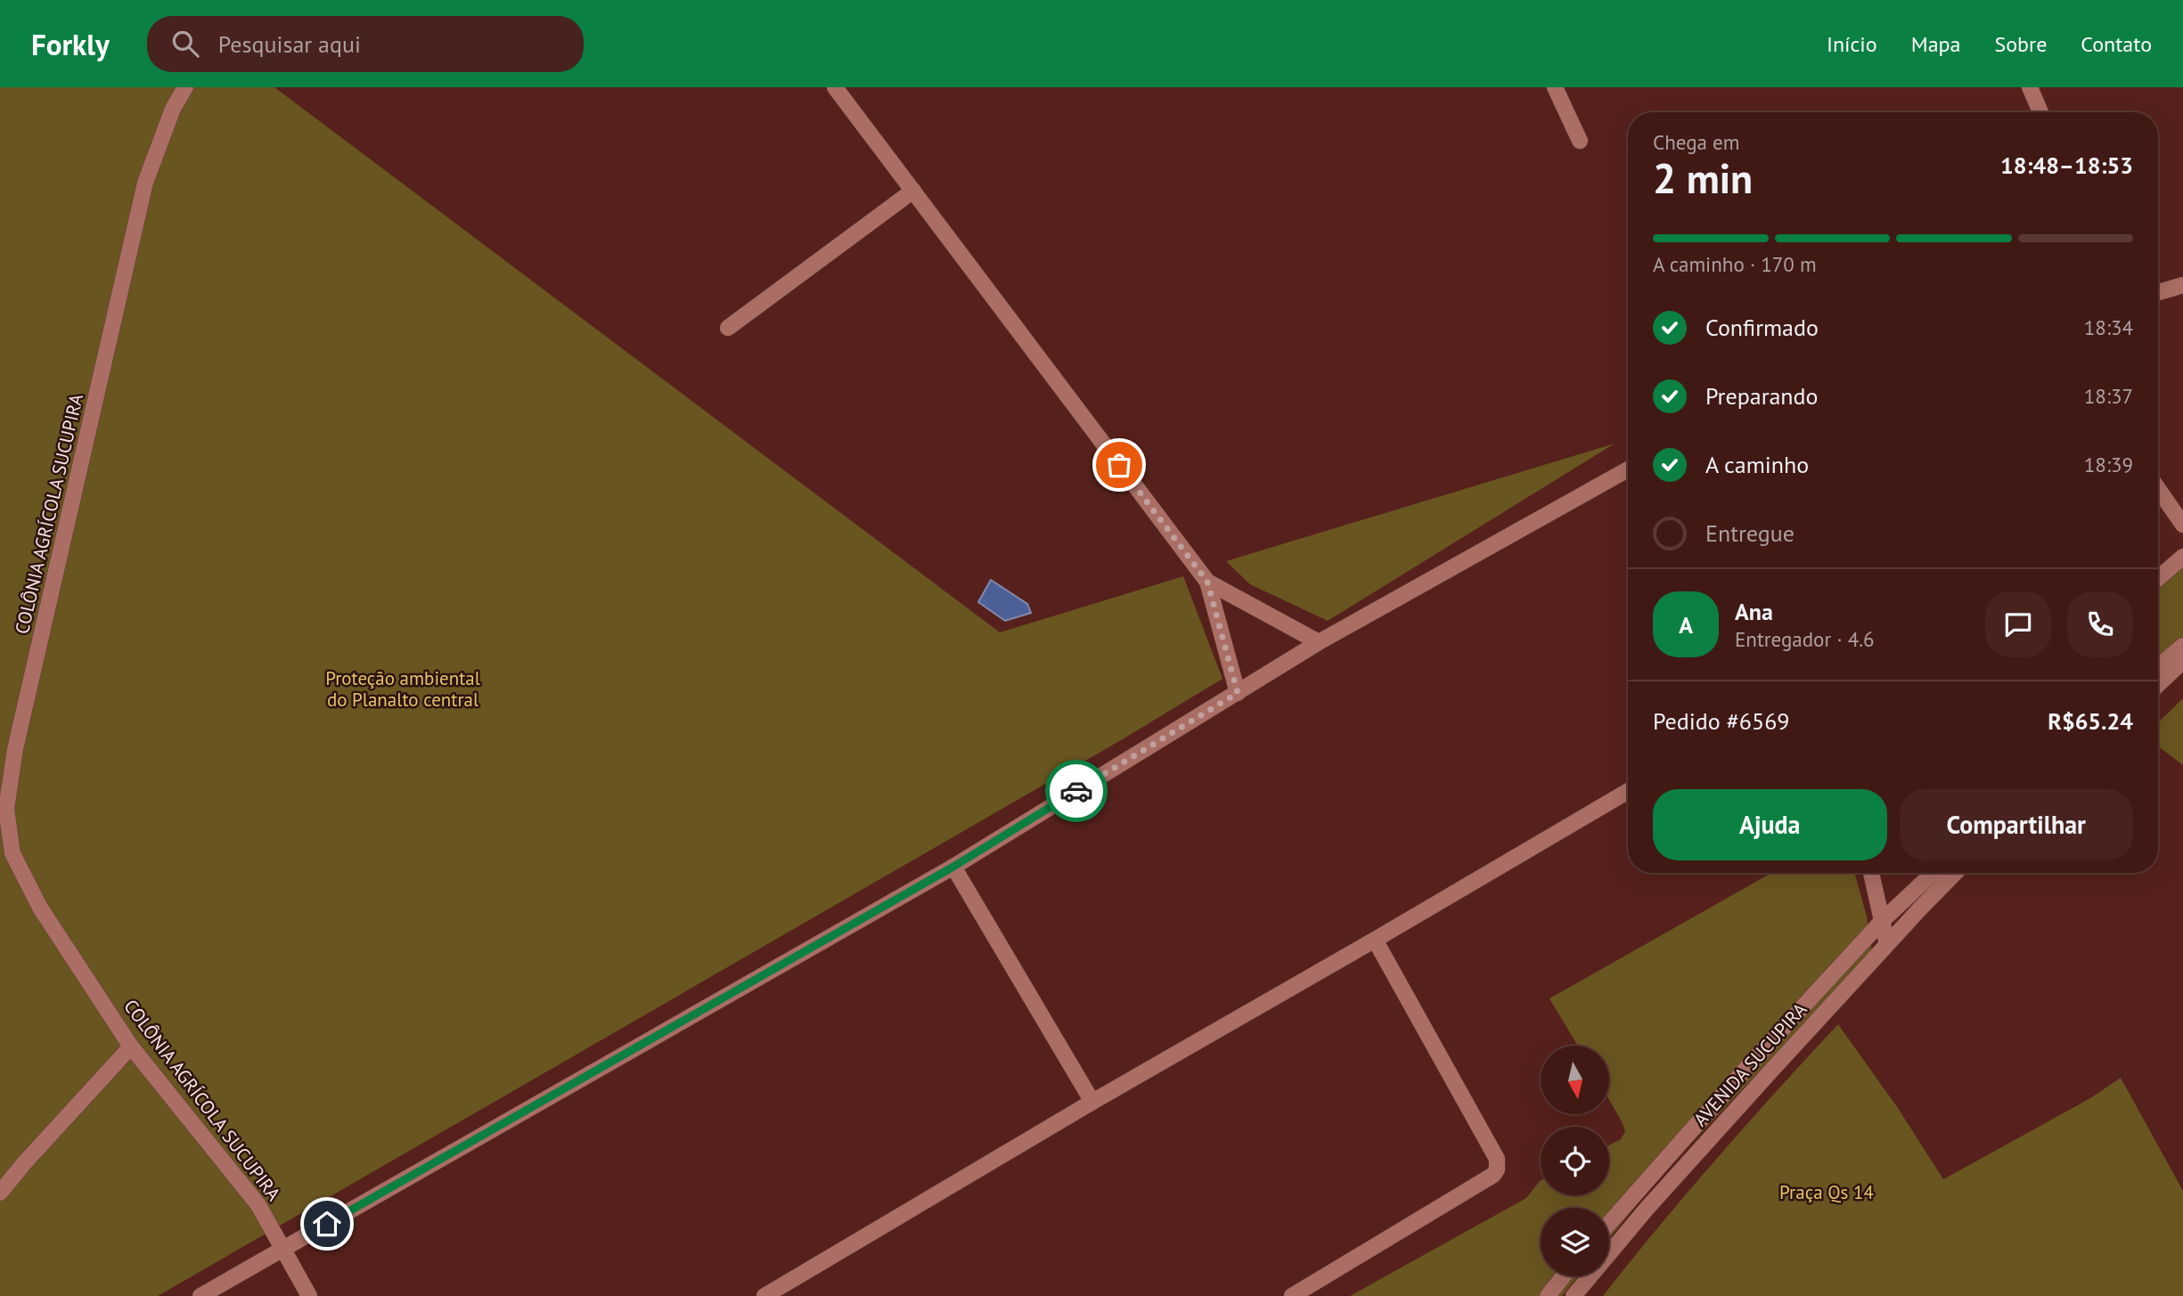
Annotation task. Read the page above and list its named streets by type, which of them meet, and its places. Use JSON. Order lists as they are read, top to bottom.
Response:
{
  "streets": {
    "street": ["COLÔNIA AGRÍCOLA SUCUPIRA", "AVENIDA SUCUPIRA"]
  },
  "parks": ["Proteção ambiental do Planalto central", "Praça Qs 14"],
  "north": "bottom",
  "page": {
    "header": "Forkly",
    "search": "Pesquisar aqui",
    "nav": [
      "Início",
      "Mapa",
      "Sobre",
      "Contato"
    ],
    "heading": ["2 min", "Chega em", "18:48–18:53"],
    "panel": [
      "Ana",
      "Entregador · 4.6",
      "Pedido #6569",
      "R$65.24"
    ],
    "bar": "A caminho · 170 m",
    "list": [
      ["Confirmado", "18:34"],
      ["Preparando", "18:37"],
      ["A caminho", "18:39"],
      "Entregue"
    ],
    "round": "A",
    "buttons": ["Ajuda", "Compartilhar"]
  }
}
